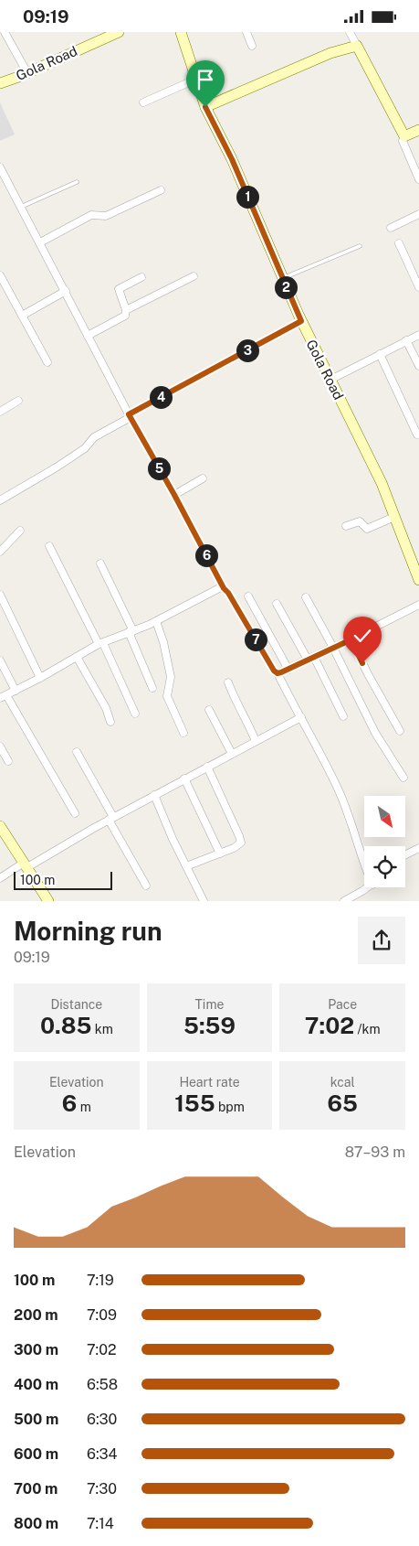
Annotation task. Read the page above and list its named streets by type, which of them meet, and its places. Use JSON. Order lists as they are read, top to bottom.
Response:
{
  "streets": {
    "street": ["Gola Road"]
  },
  "scale_bar": "100 m",
  "north": "bottom right",
  "page": {
    "status": "09:19",
    "pins": [
      "1",
      "2",
      "3",
      "4",
      "5",
      "6",
      "7"
    ],
    "scale": "100 m",
    "heading": ["Morning run", "09:19"],
    "stats": [
      ["Distance", "0.85 km"],
      ["Time", "5:59"],
      ["Pace", "7:02 /km"],
      ["Elevation", "6 m"],
      ["Heart rate", "155 bpm"],
      ["kcal", "65"]
    ],
    "chart": ["Elevation", "87–93 m"],
    "list": [
      {
        "name": "100 m",
        "note": "7:19"
      },
      {
        "name": "200 m",
        "note": "7:09"
      },
      {
        "name": "300 m",
        "note": "7:02"
      },
      {
        "name": "400 m",
        "note": "6:58"
      },
      {
        "name": "500 m",
        "note": "6:30"
      },
      {
        "name": "600 m",
        "note": "6:34"
      },
      {
        "name": "700 m",
        "note": "7:30"
      },
      {
        "name": "800 m",
        "note": "7:14"
      }
    ]
  }
}
